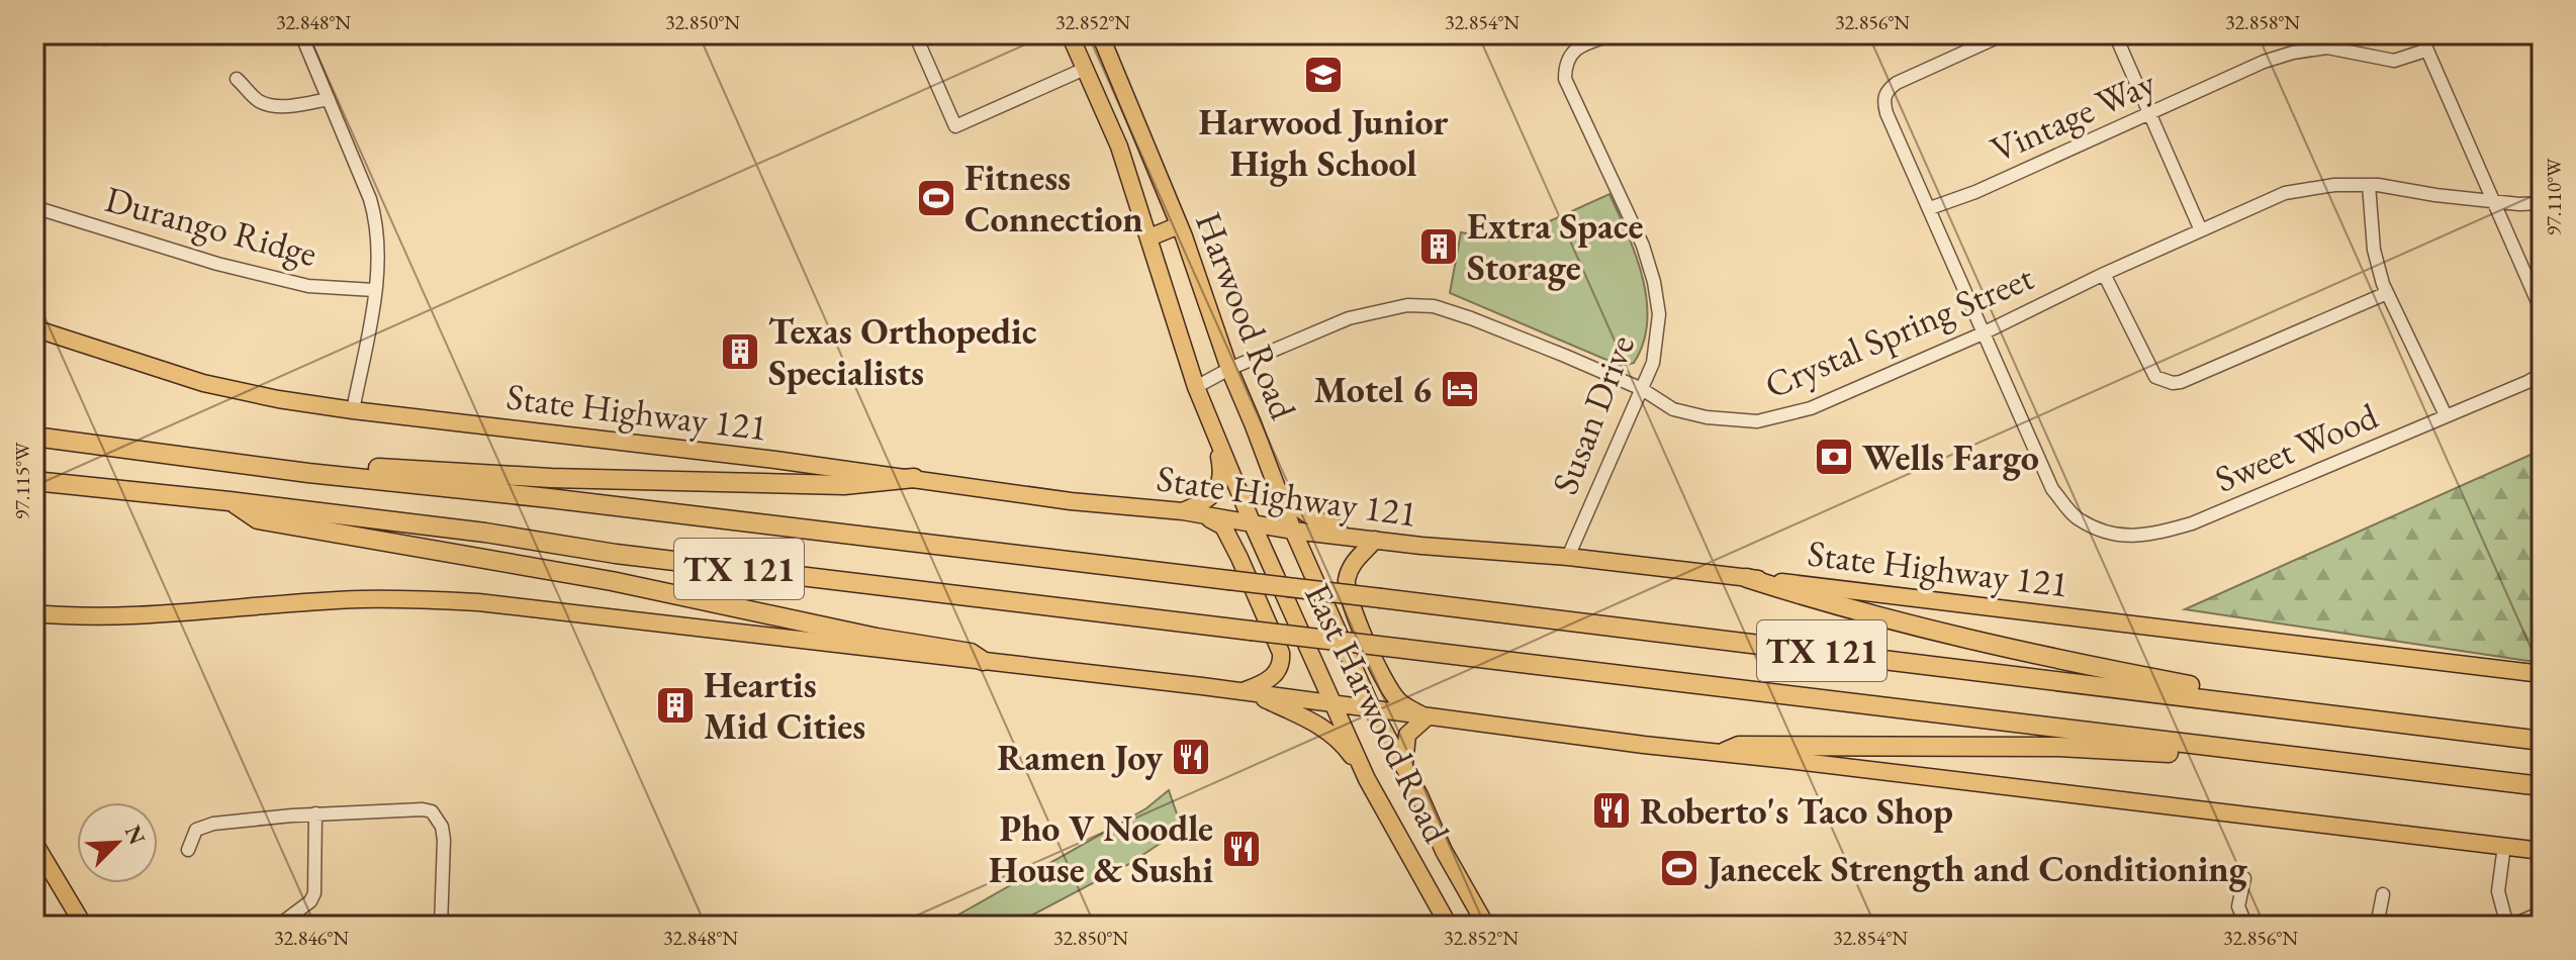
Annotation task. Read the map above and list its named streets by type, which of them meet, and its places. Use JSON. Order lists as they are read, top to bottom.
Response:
{
  "streets": {
    "highway": ["TX 121"],
    "main road": ["Harwood Road", "State Highway 121", "East Harwood Road"],
    "street": [
      "Vintage Way",
      "Durango Ridge",
      "Crystal Spring Street",
      "Susan Drive",
      "Sweet Wood"
    ]
  },
  "crossings": [
    ["Harwood Road", "Crystal Spring Street"],
    ["Harwood Road", "State Highway 121"],
    ["Harwood Road", "East Harwood Road"],
    ["Crystal Spring Street", "Susan Drive"],
    ["Crystal Spring Street", "Sweet Wood"],
    ["State Highway 121", "Susan Drive"],
    ["State Highway 121", "East Harwood Road"]
  ],
  "places": {
    "school or university": ["Harwood Junior High School"],
    "sports": ["Fitness Connection", "Janecek Strength and Conditioning"],
    "building": ["Extra Space Storage", "Texas Orthopedic Specialists", "Heartis Mid Cities"],
    "hotel": ["Motel 6"],
    "bank": ["Wells Fargo"],
    "restaurant": ["Ramen Joy", "Roberto's Taco Shop", "Pho V Noodle House & Sushi"]
  },
  "north": "top right",
  "coordinates": [
    "32.848°N",
    "32.850°N",
    "32.852°N",
    "32.854°N",
    "32.856°N",
    "32.858°N",
    "97.110°W",
    "97.115°W",
    "32.846°N"
  ]
}
